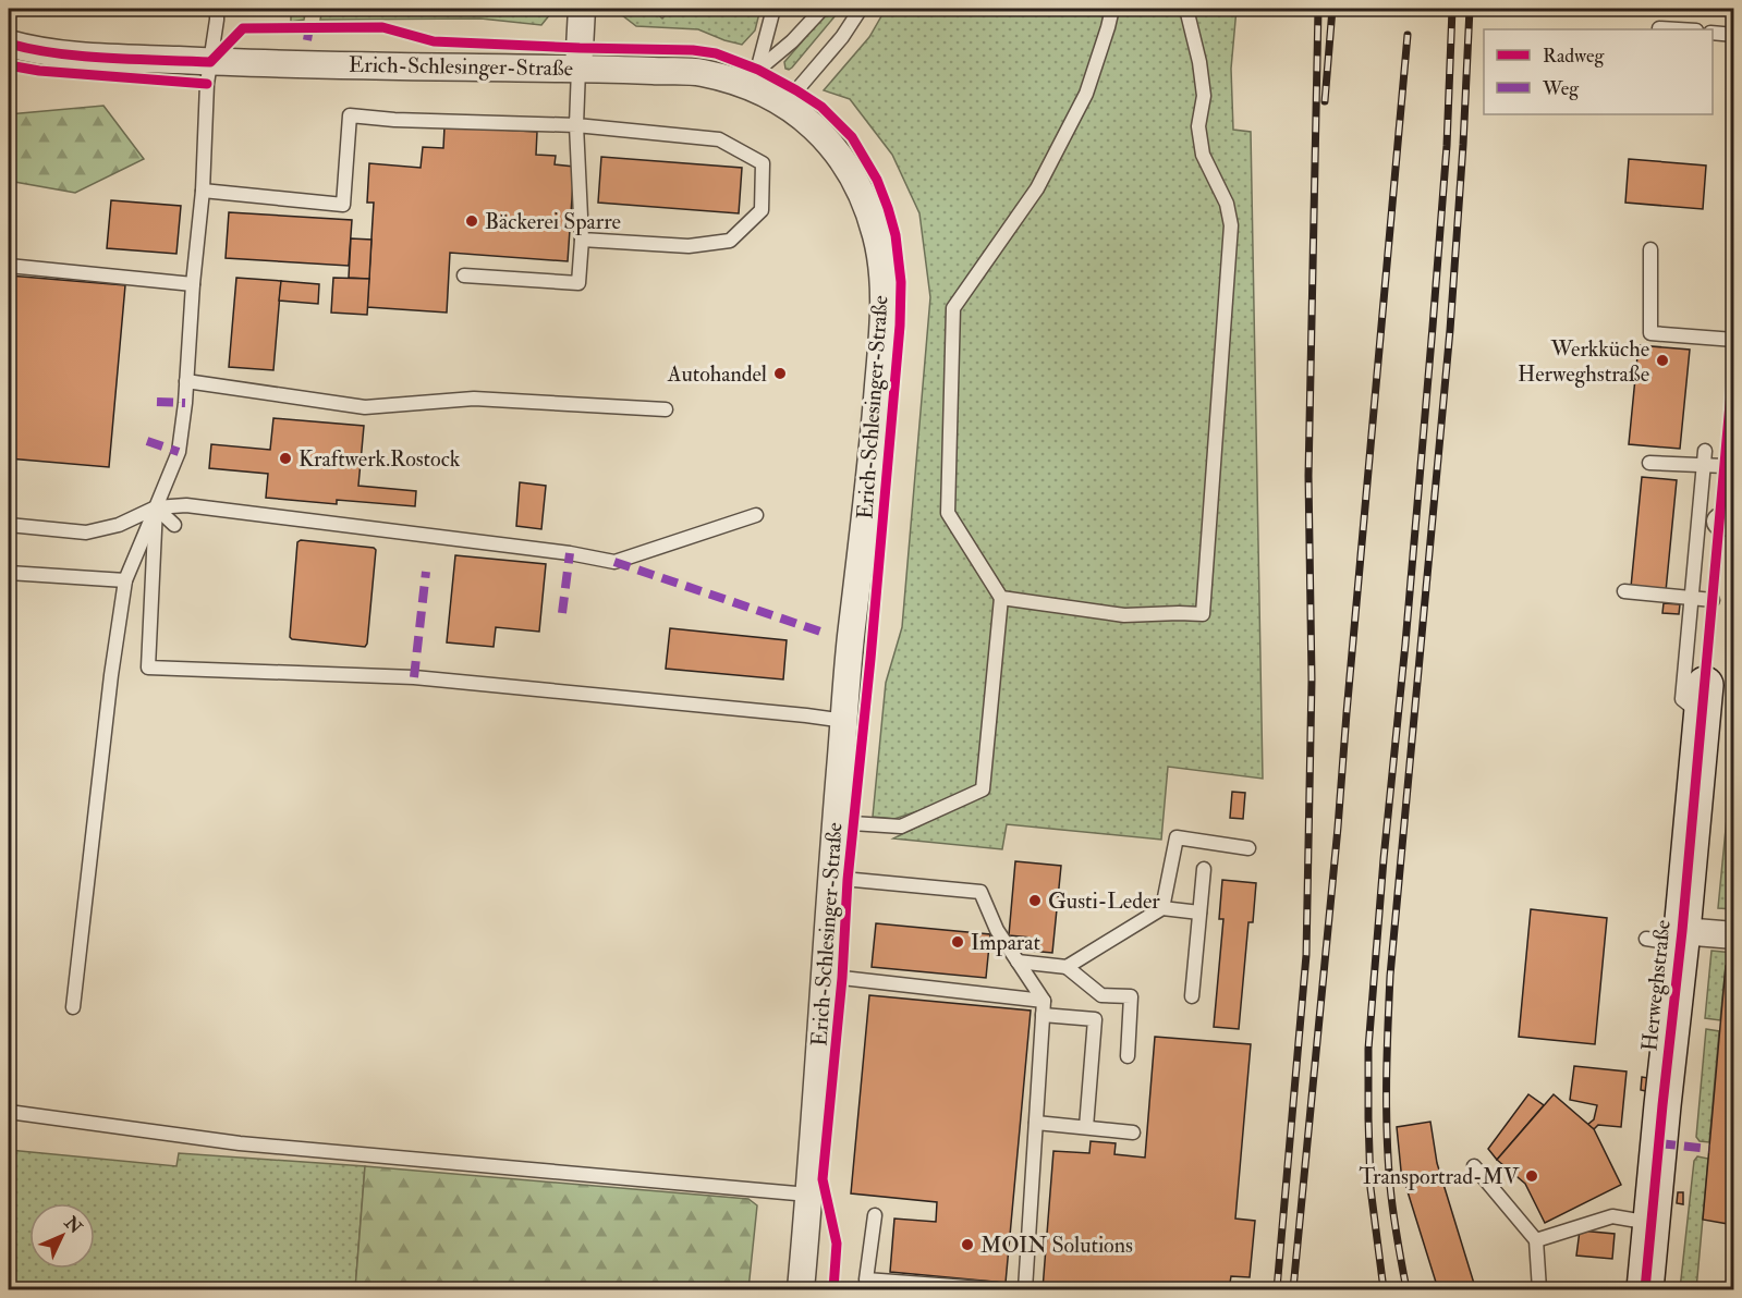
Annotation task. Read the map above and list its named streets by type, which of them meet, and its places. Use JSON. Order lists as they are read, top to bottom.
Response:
{
  "streets": {
    "street": ["Erich-Schlesinger-Straße", "Herweghstraße"]
  },
  "places": [
    "Bäckerei Sparre",
    "Werkküche Herweghstraße",
    "Autohandel",
    "Kraftwerk.Rostock",
    "Gusti-Leder",
    "Imparat",
    "Transportrad-MV",
    "MOIN Solutions"
  ],
  "legend": ["Radweg", "Weg"],
  "north": "top right"
}
